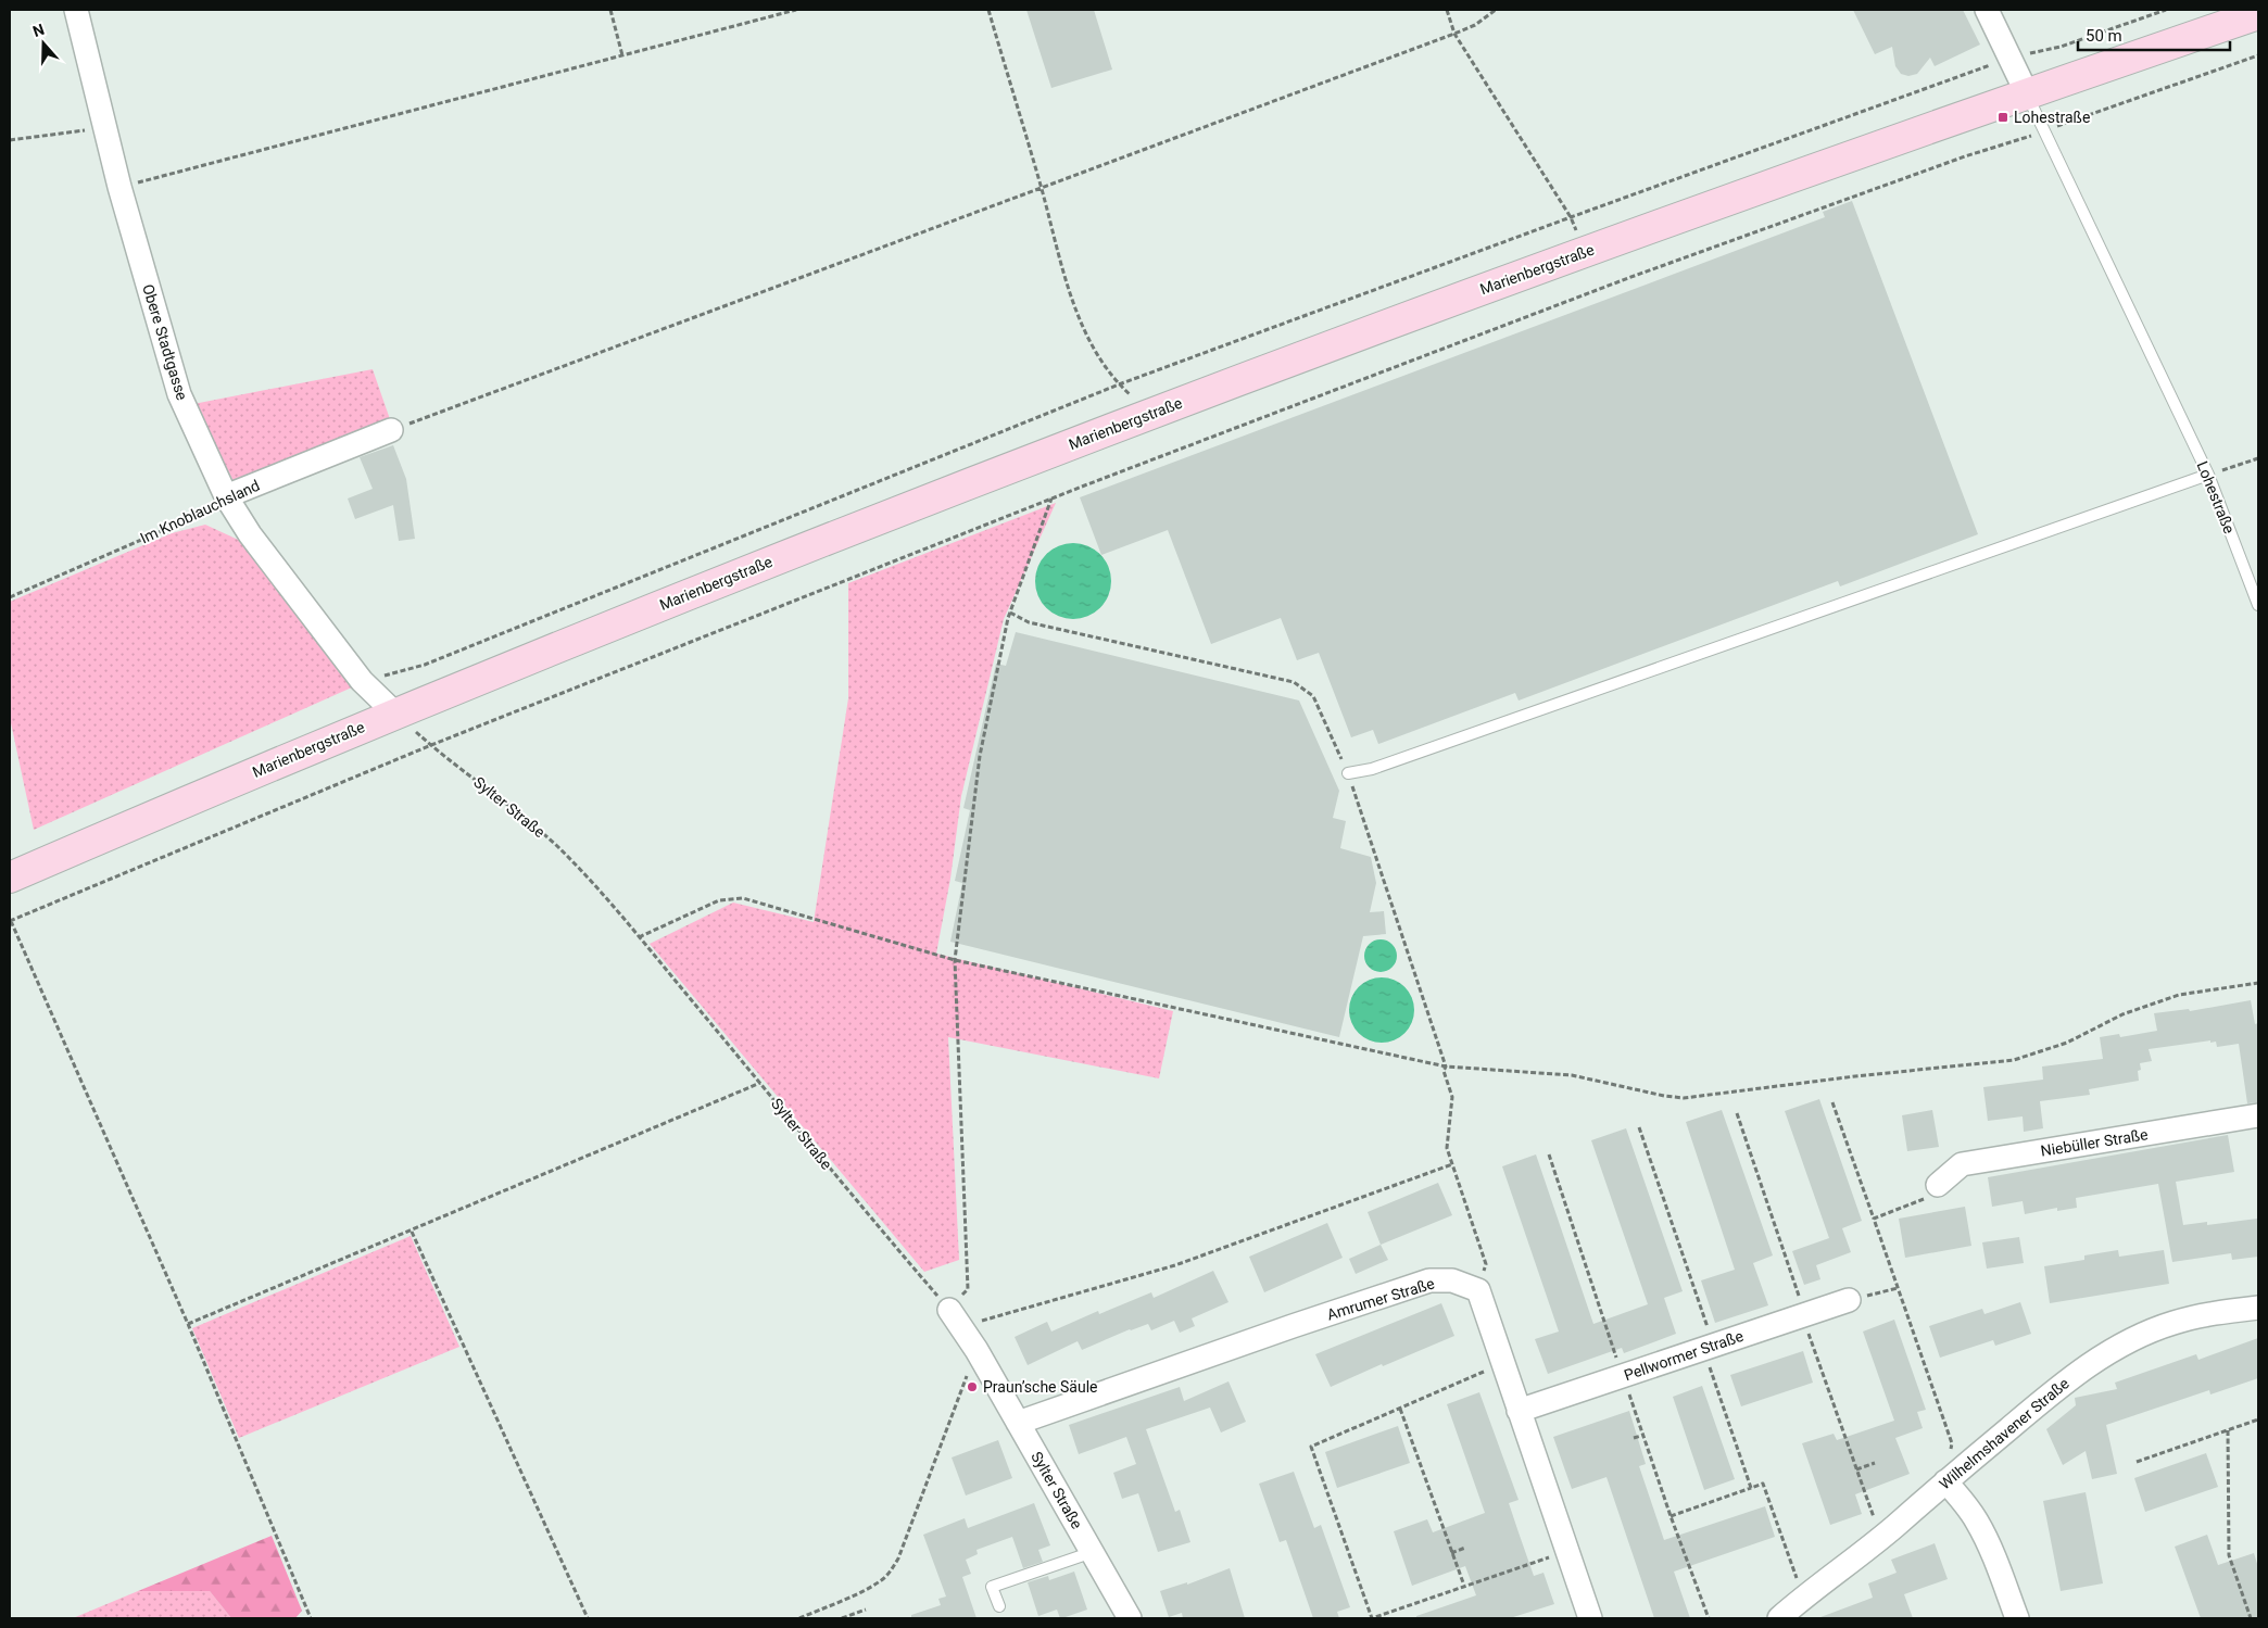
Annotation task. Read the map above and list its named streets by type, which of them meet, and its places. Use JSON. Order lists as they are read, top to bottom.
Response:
{
  "streets": {
    "main road": ["Marienbergstraße"],
    "street": [
      "Obere Stadtgasse",
      "Lohestraße",
      "Im Knoblauchsland",
      "Sylter Straße",
      "Niebüller Straße",
      "Amrumer Straße",
      "Pellwormer Straße",
      "Wilhelmshavener Straße"
    ]
  },
  "crossings": [
    ["Marienbergstraße", "Obere Stadtgasse"],
    ["Marienbergstraße", "Lohestraße"],
    ["Marienbergstraße", "Sylter Straße"],
    ["Obere Stadtgasse", "Im Knoblauchsland"],
    ["Obere Stadtgasse", "Sylter Straße"],
    ["Sylter Straße", "Amrumer Straße"]
  ],
  "places": {
    "transit": ["Lohestraße"],
    "other": ["Praun’sche Säule"]
  },
  "scale_bar": "50 m",
  "north": "top"
}
